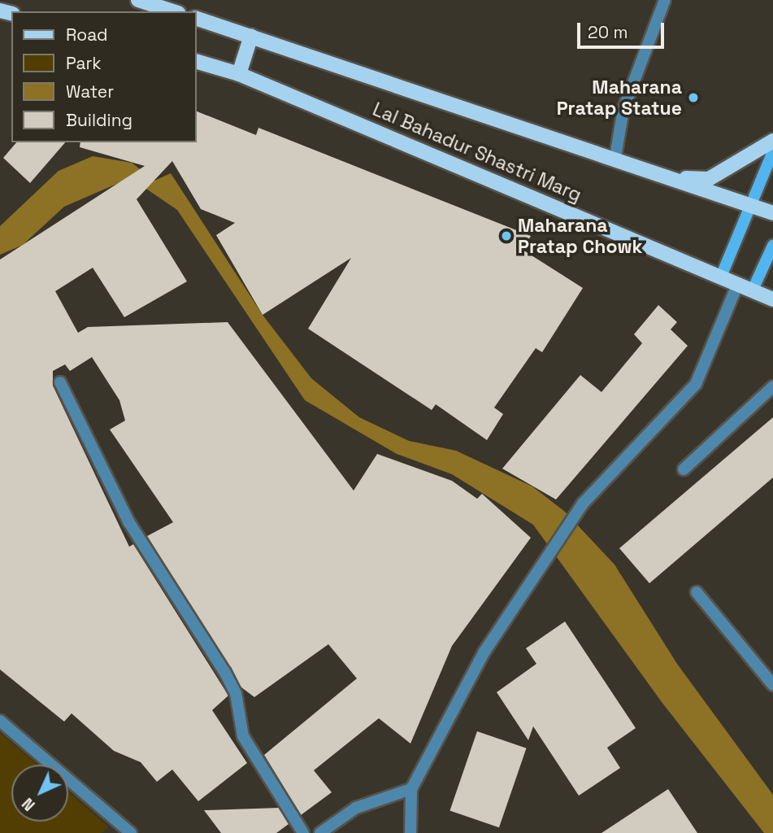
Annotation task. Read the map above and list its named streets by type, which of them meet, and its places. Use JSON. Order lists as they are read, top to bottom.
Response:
{
  "streets": {
    "main road": ["Lal Bahadur Shastri Marg"]
  },
  "places": ["Maharana Pratap Statue", "Maharana Pratap Chowk"],
  "legend": [
    "Road",
    "Park",
    "Water",
    "Building"
  ],
  "scale_bar": "20 m",
  "north": "bottom left"
}
